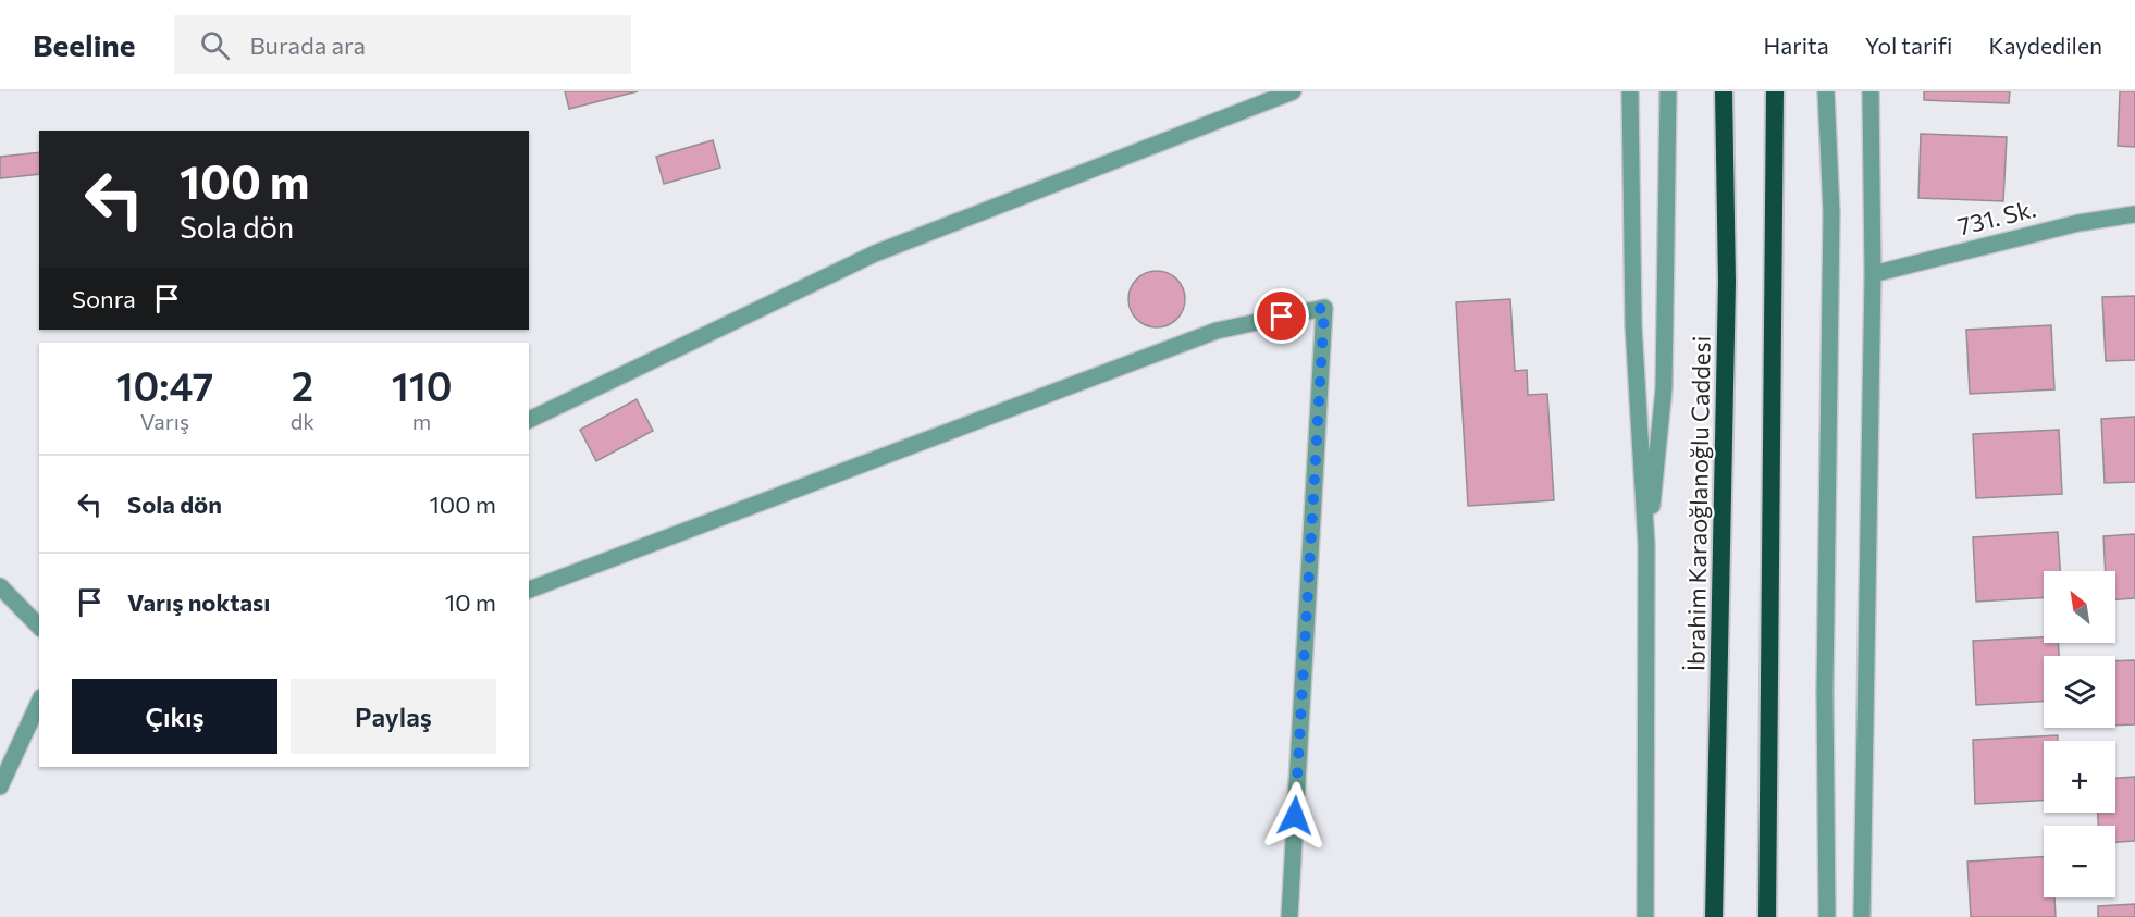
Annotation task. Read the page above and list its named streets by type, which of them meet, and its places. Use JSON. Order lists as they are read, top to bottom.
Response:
{
  "streets": {
    "highway": ["İbrahim Karaoğlanoğlu Caddesi"],
    "street": ["731. Sk."]
  },
  "north": "top left",
  "page": {
    "header": "Beeline",
    "search": "Burada ara",
    "nav": ["Harita", "Yol tarifi", "Kaydedilen"],
    "turn": ["100 m", "Sola dön"],
    "then": "Sonra",
    "eta": [
      "10:47",
      "Varış",
      "2",
      "dk",
      "110",
      "m"
    ],
    "list": [
      {
        "name": "Sola dön",
        "value": "100 m"
      },
      {
        "name": "Varış noktası",
        "value": "10 m"
      }
    ],
    "map_buttons": ["+", "−"],
    "buttons": ["Çıkış", "Paylaş"]
  }
}
